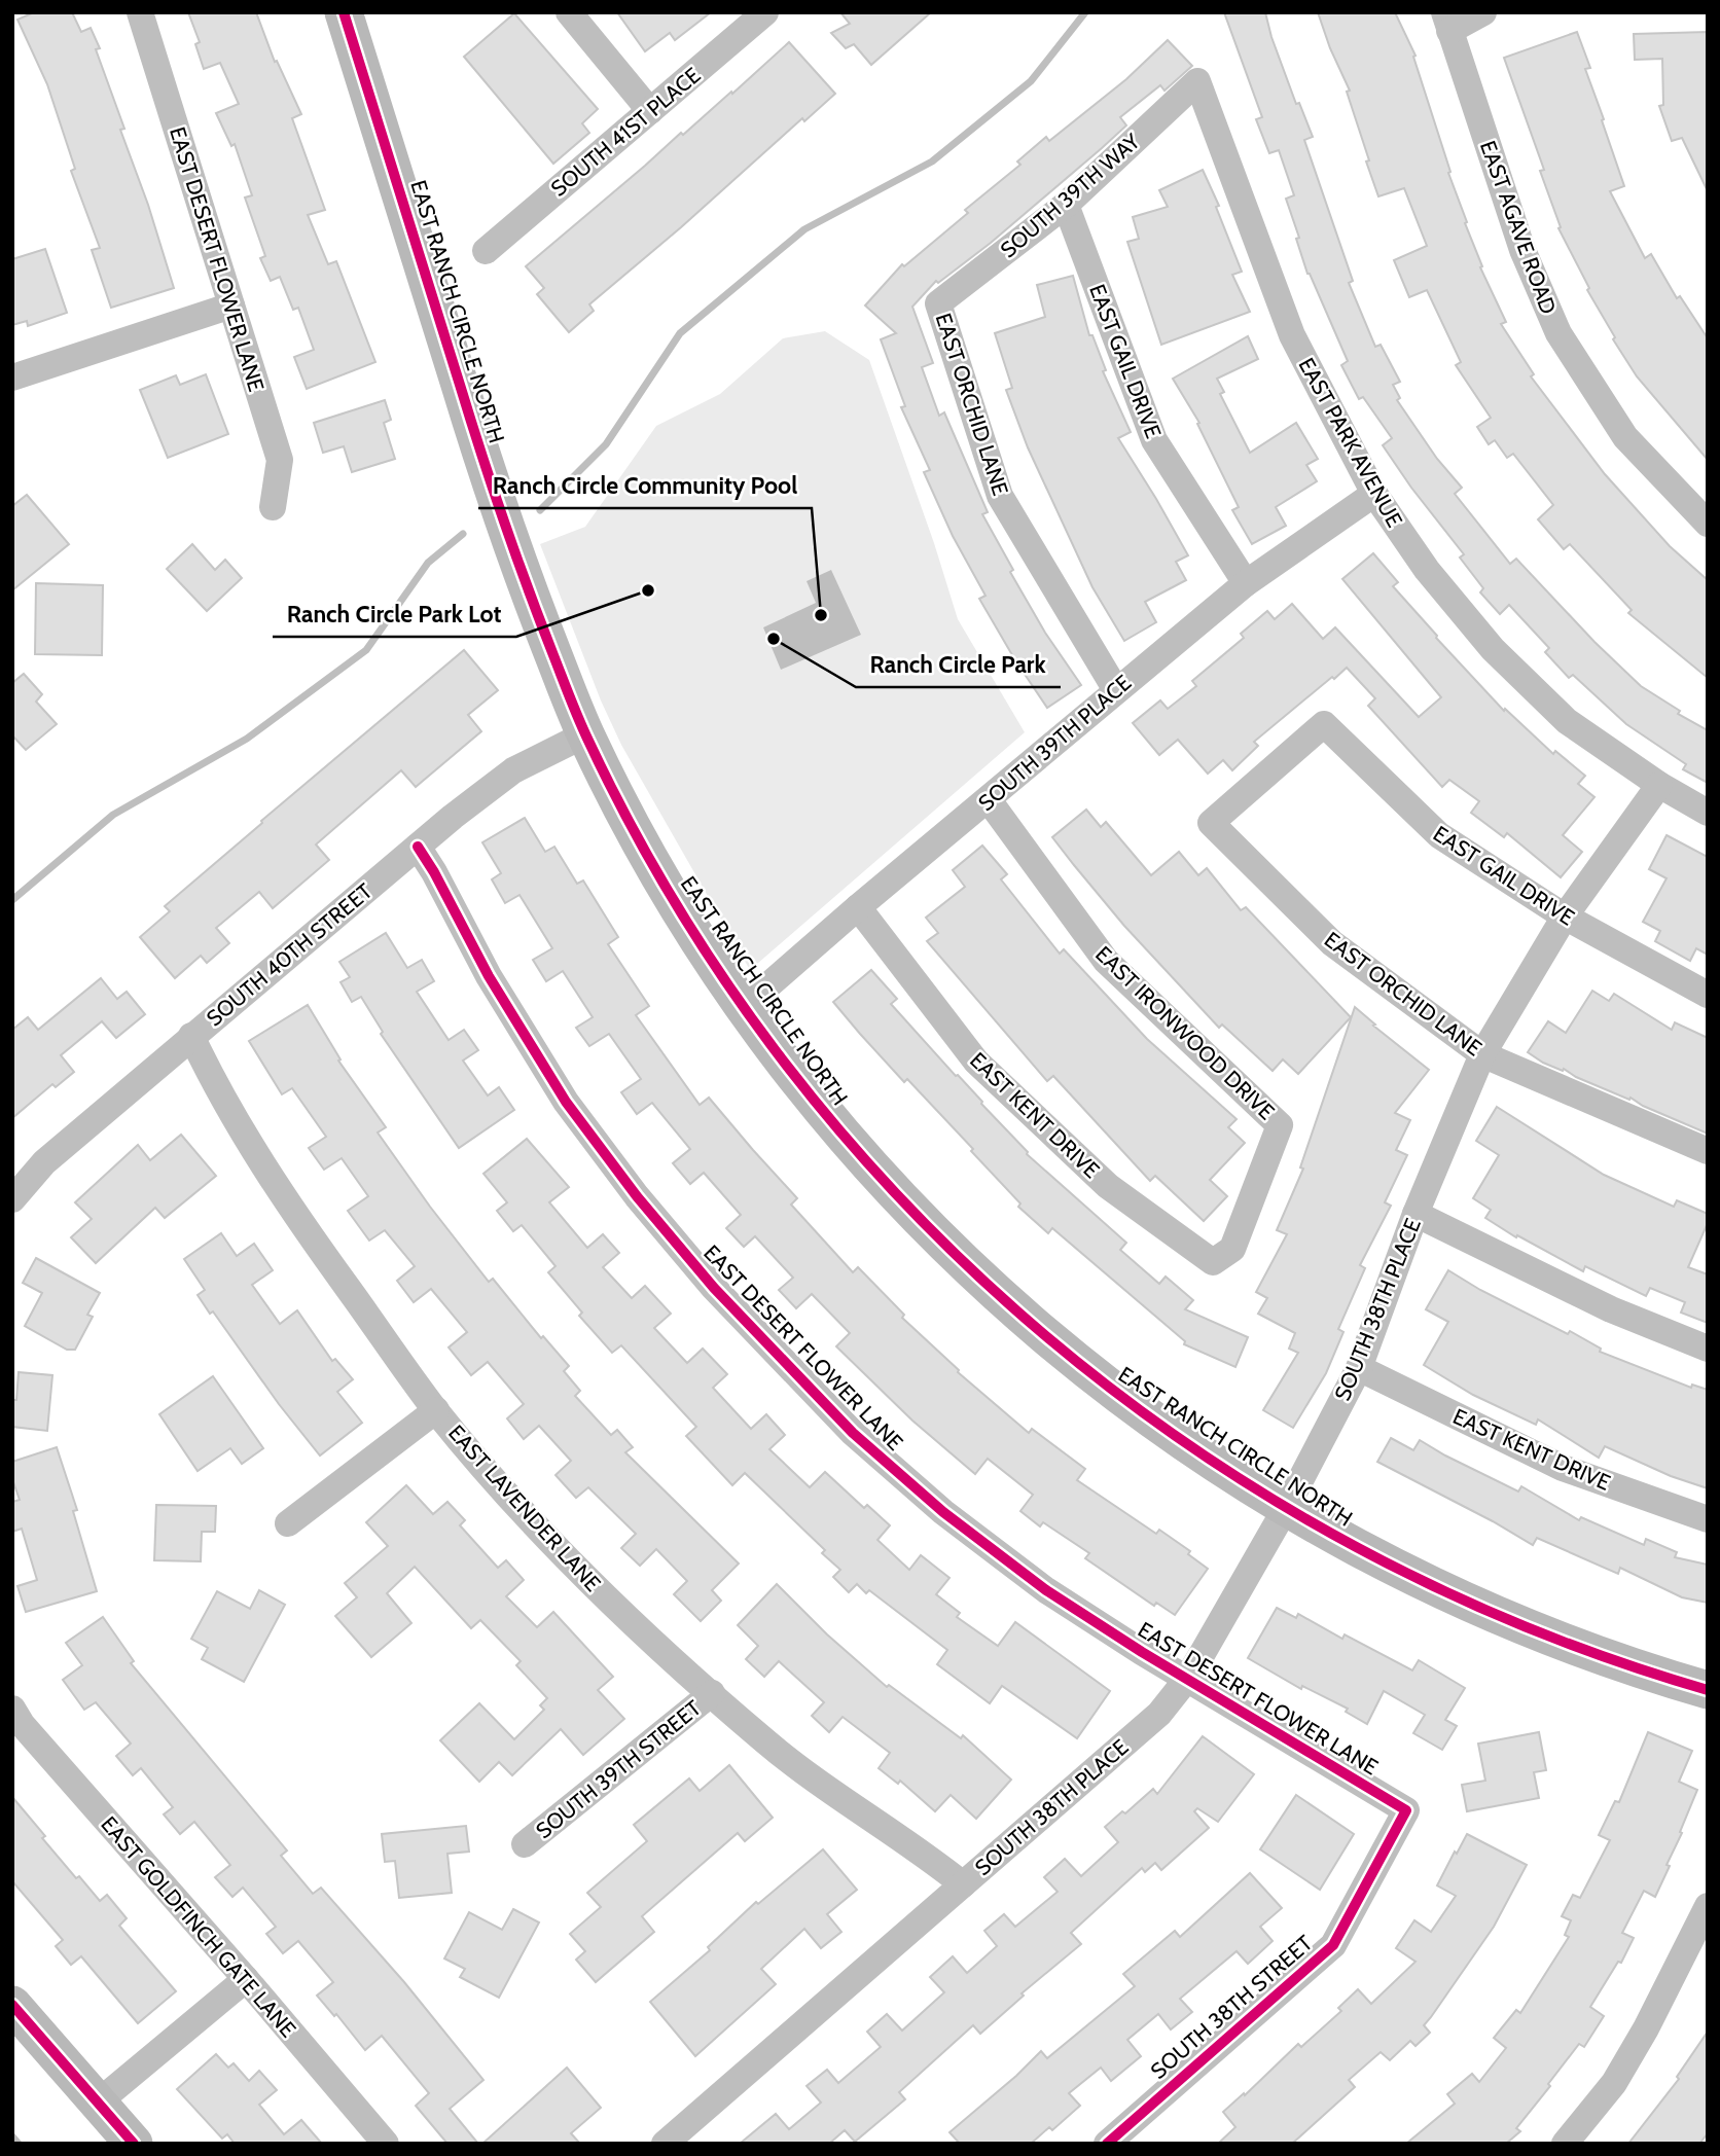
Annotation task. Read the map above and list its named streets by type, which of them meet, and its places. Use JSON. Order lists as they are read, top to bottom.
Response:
{
  "streets": {
    "street": [
      "SOUTH 41ST PLACE",
      "SOUTH 39TH WAY",
      "EAST AGAVE ROAD",
      "EAST DESERT FLOWER LANE",
      "EAST RANCH CIRCLE NORTH",
      "EAST GAIL DRIVE",
      "EAST ORCHID LANE",
      "EAST PARK AVENUE",
      "SOUTH 39TH PLACE",
      "SOUTH 40TH STREET",
      "EAST IRONWOOD DRIVE",
      "EAST KENT DRIVE",
      "SOUTH 38TH PLACE",
      "EAST LAVENDER LANE",
      "SOUTH 39TH STREET",
      "EAST GOLDFINCH GATE LANE",
      "SOUTH 38TH STREET"
    ]
  },
  "crossings": [
    ["SOUTH 39TH WAY", "EAST GAIL DRIVE"],
    ["SOUTH 39TH WAY", "EAST ORCHID LANE"],
    ["SOUTH 39TH WAY", "EAST PARK AVENUE"],
    ["EAST DESERT FLOWER LANE", "SOUTH 40TH STREET"],
    ["EAST DESERT FLOWER LANE", "SOUTH 38TH PLACE"],
    ["EAST DESERT FLOWER LANE", "SOUTH 38TH STREET"],
    ["EAST RANCH CIRCLE NORTH", "SOUTH 39TH PLACE"],
    ["EAST RANCH CIRCLE NORTH", "SOUTH 40TH STREET"],
    ["EAST RANCH CIRCLE NORTH", "SOUTH 38TH PLACE"],
    ["EAST GAIL DRIVE", "EAST ORCHID LANE"],
    ["EAST GAIL DRIVE", "SOUTH 39TH PLACE"],
    ["EAST GAIL DRIVE", "SOUTH 38TH PLACE"],
    ["EAST ORCHID LANE", "SOUTH 39TH PLACE"],
    ["EAST ORCHID LANE", "SOUTH 38TH PLACE"],
    ["EAST PARK AVENUE", "SOUTH 39TH PLACE"],
    ["EAST PARK AVENUE", "SOUTH 38TH PLACE"],
    ["SOUTH 39TH PLACE", "EAST IRONWOOD DRIVE"],
    ["SOUTH 39TH PLACE", "EAST KENT DRIVE"],
    ["SOUTH 40TH STREET", "EAST LAVENDER LANE"],
    ["EAST IRONWOOD DRIVE", "EAST KENT DRIVE"],
    ["EAST KENT DRIVE", "SOUTH 38TH PLACE"],
    ["SOUTH 38TH PLACE", "EAST LAVENDER LANE"],
    ["EAST LAVENDER LANE", "SOUTH 39TH STREET"]
  ],
  "places": ["Ranch Circle Park Lot", "Ranch Circle Community Pool", "Ranch Circle Park"]
}
